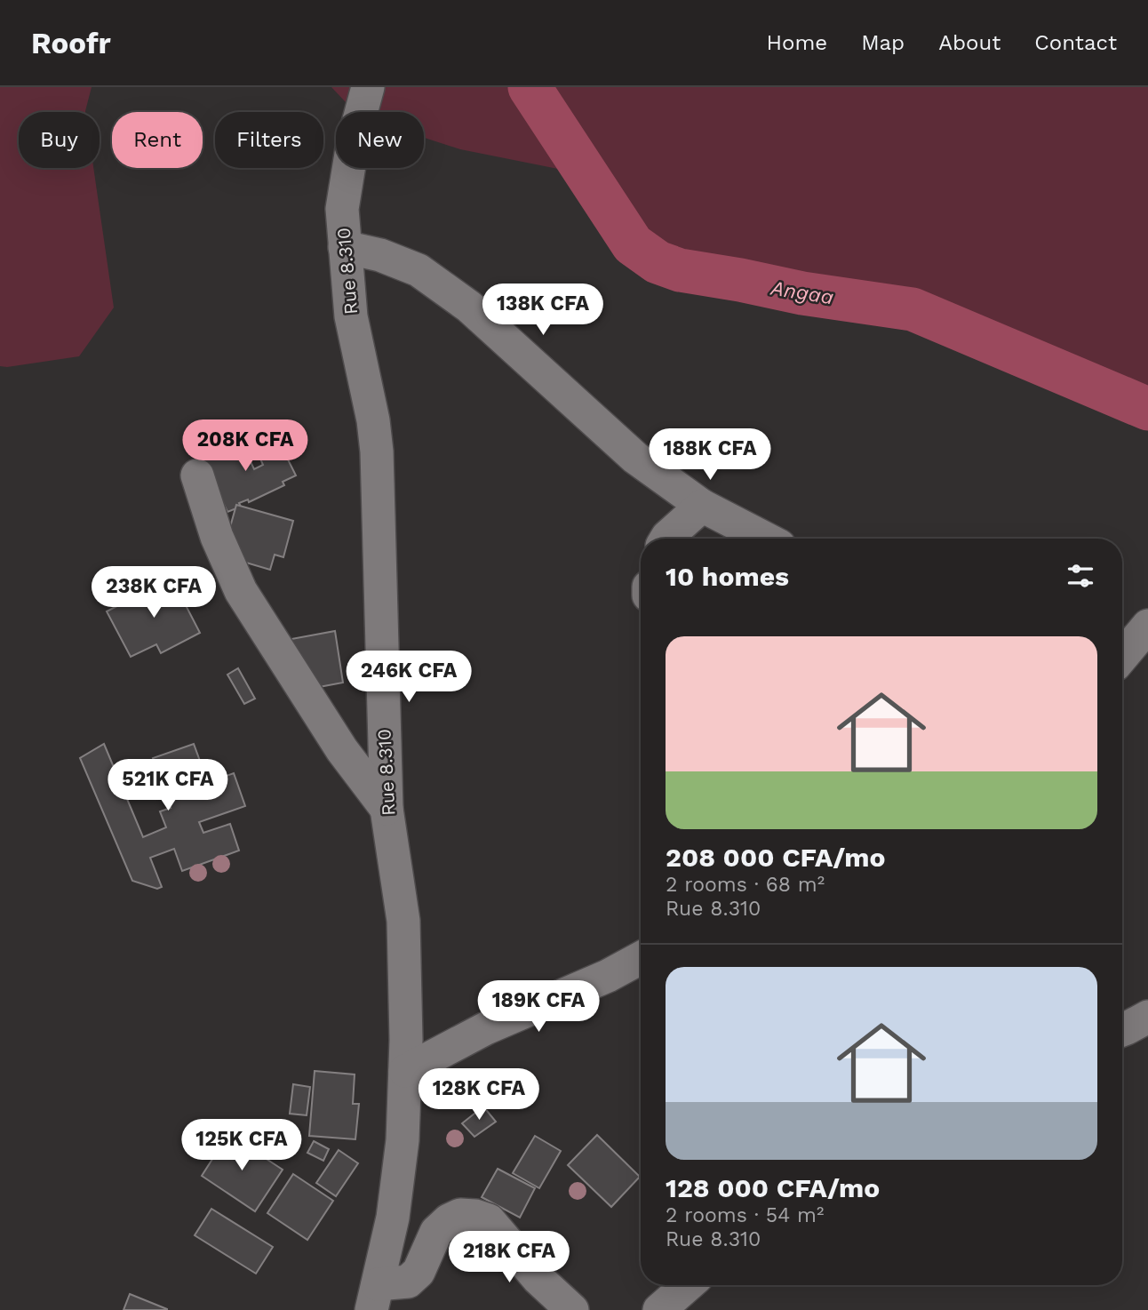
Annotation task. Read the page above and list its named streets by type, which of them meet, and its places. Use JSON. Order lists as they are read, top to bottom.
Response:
{
  "streets": {
    "street": ["Rue 8.310"]
  },
  "water": ["Angaa"],
  "page": {
    "header": "Roofr",
    "nav": [
      "Home",
      "Map",
      "About",
      "Contact"
    ],
    "chip": [
      "Buy",
      "Rent",
      "Filters",
      "New"
    ],
    "price": [
      "138K CFA",
      "208K CFA",
      "188K CFA",
      "238K CFA",
      "246K CFA",
      "521K CFA",
      "189K CFA",
      "128K CFA",
      "125K CFA",
      "218K CFA"
    ],
    "heading": "10 homes",
    "list": [
      {
        "name": "208 000 CFA/mo",
        "note": "2 rooms · 68 m² · Rue 8.310"
      },
      {
        "name": "128 000 CFA/mo",
        "note": "2 rooms · 54 m² · Rue 8.310"
      }
    ]
  }
}
